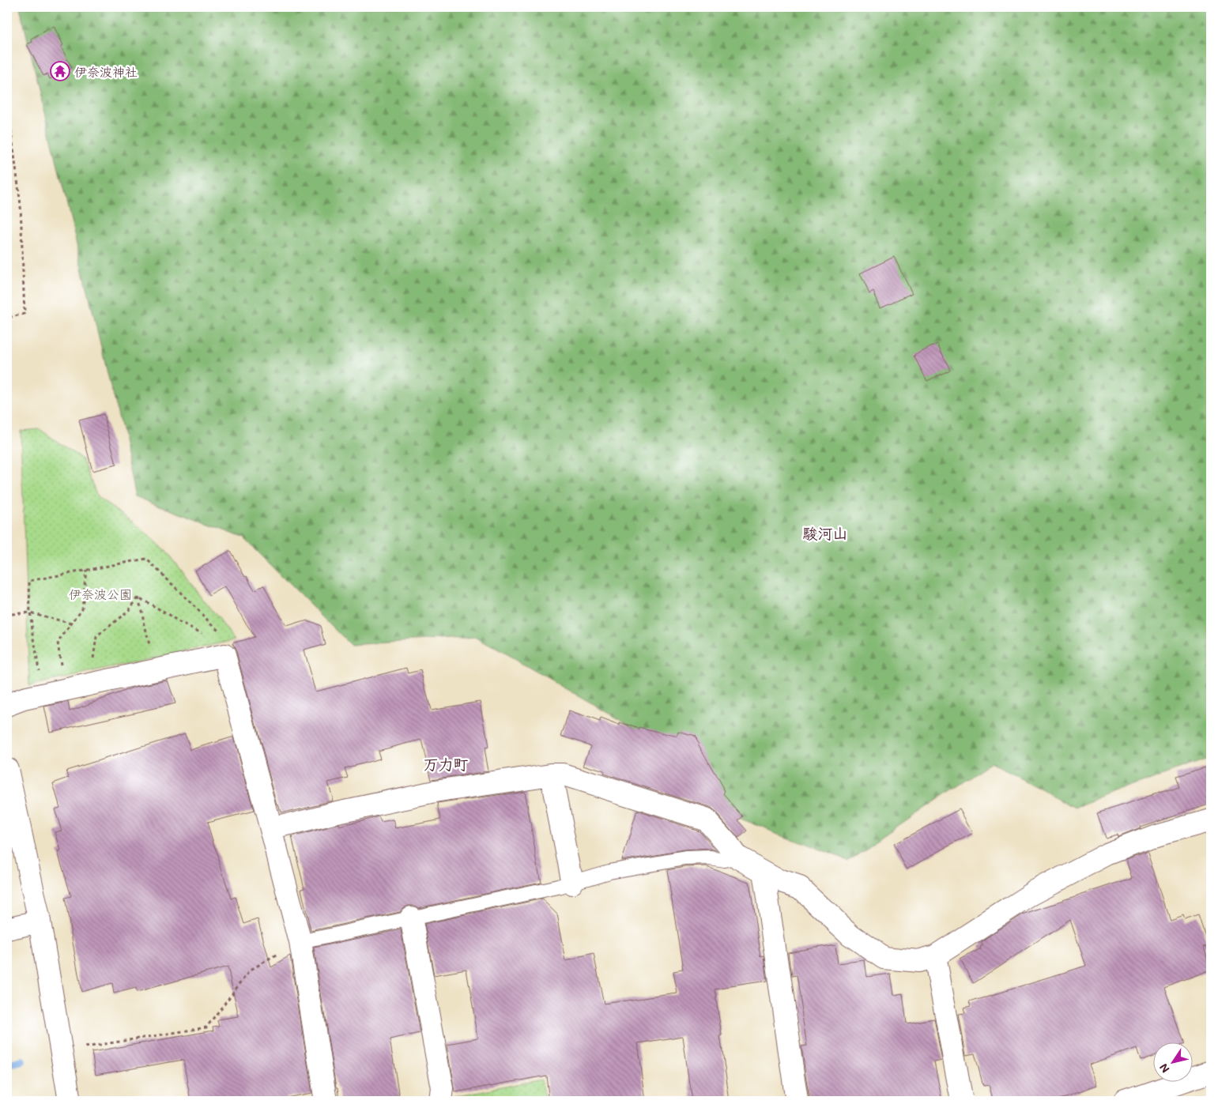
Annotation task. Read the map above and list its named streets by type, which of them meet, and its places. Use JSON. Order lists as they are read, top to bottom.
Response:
{
  "districts": ["駿河山", "万力町"],
  "parks": ["伊奈波公園"],
  "places": {
    "temple": ["伊奈波神社"]
  },
  "north": "bottom left"
}
